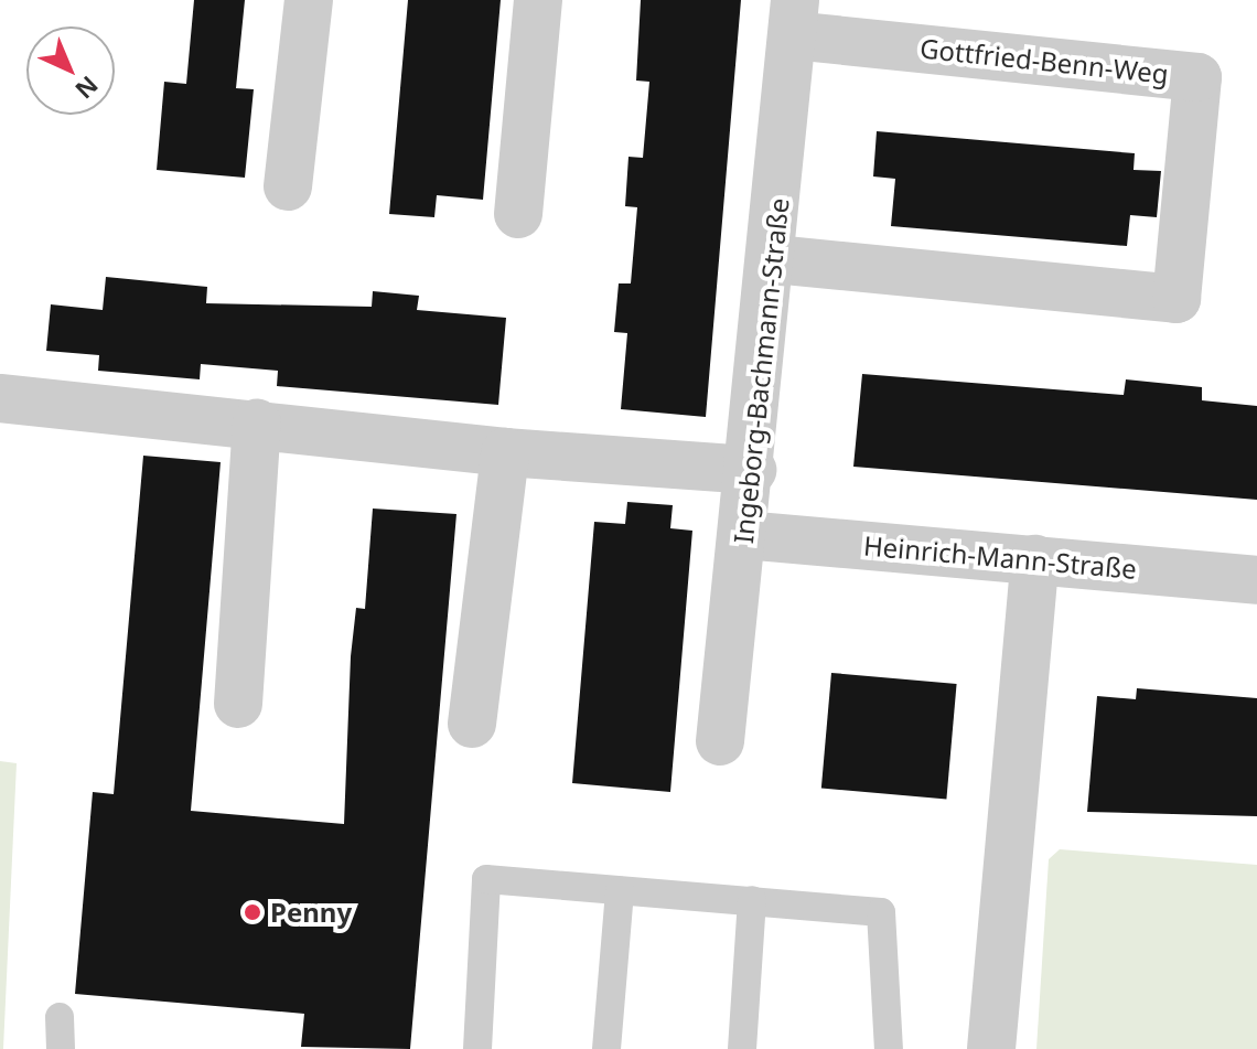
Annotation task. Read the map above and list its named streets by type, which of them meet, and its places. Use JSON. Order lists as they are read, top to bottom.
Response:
{
  "streets": {
    "street": ["Gottfried-Benn-Weg", "Ingeborg-Bachmann-Straße", "Heinrich-Mann-Straße"]
  },
  "crossings": [
    ["Gottfried-Benn-Weg", "Ingeborg-Bachmann-Straße"],
    ["Ingeborg-Bachmann-Straße", "Heinrich-Mann-Straße"]
  ],
  "places": ["Penny"],
  "north": "bottom right"
}
